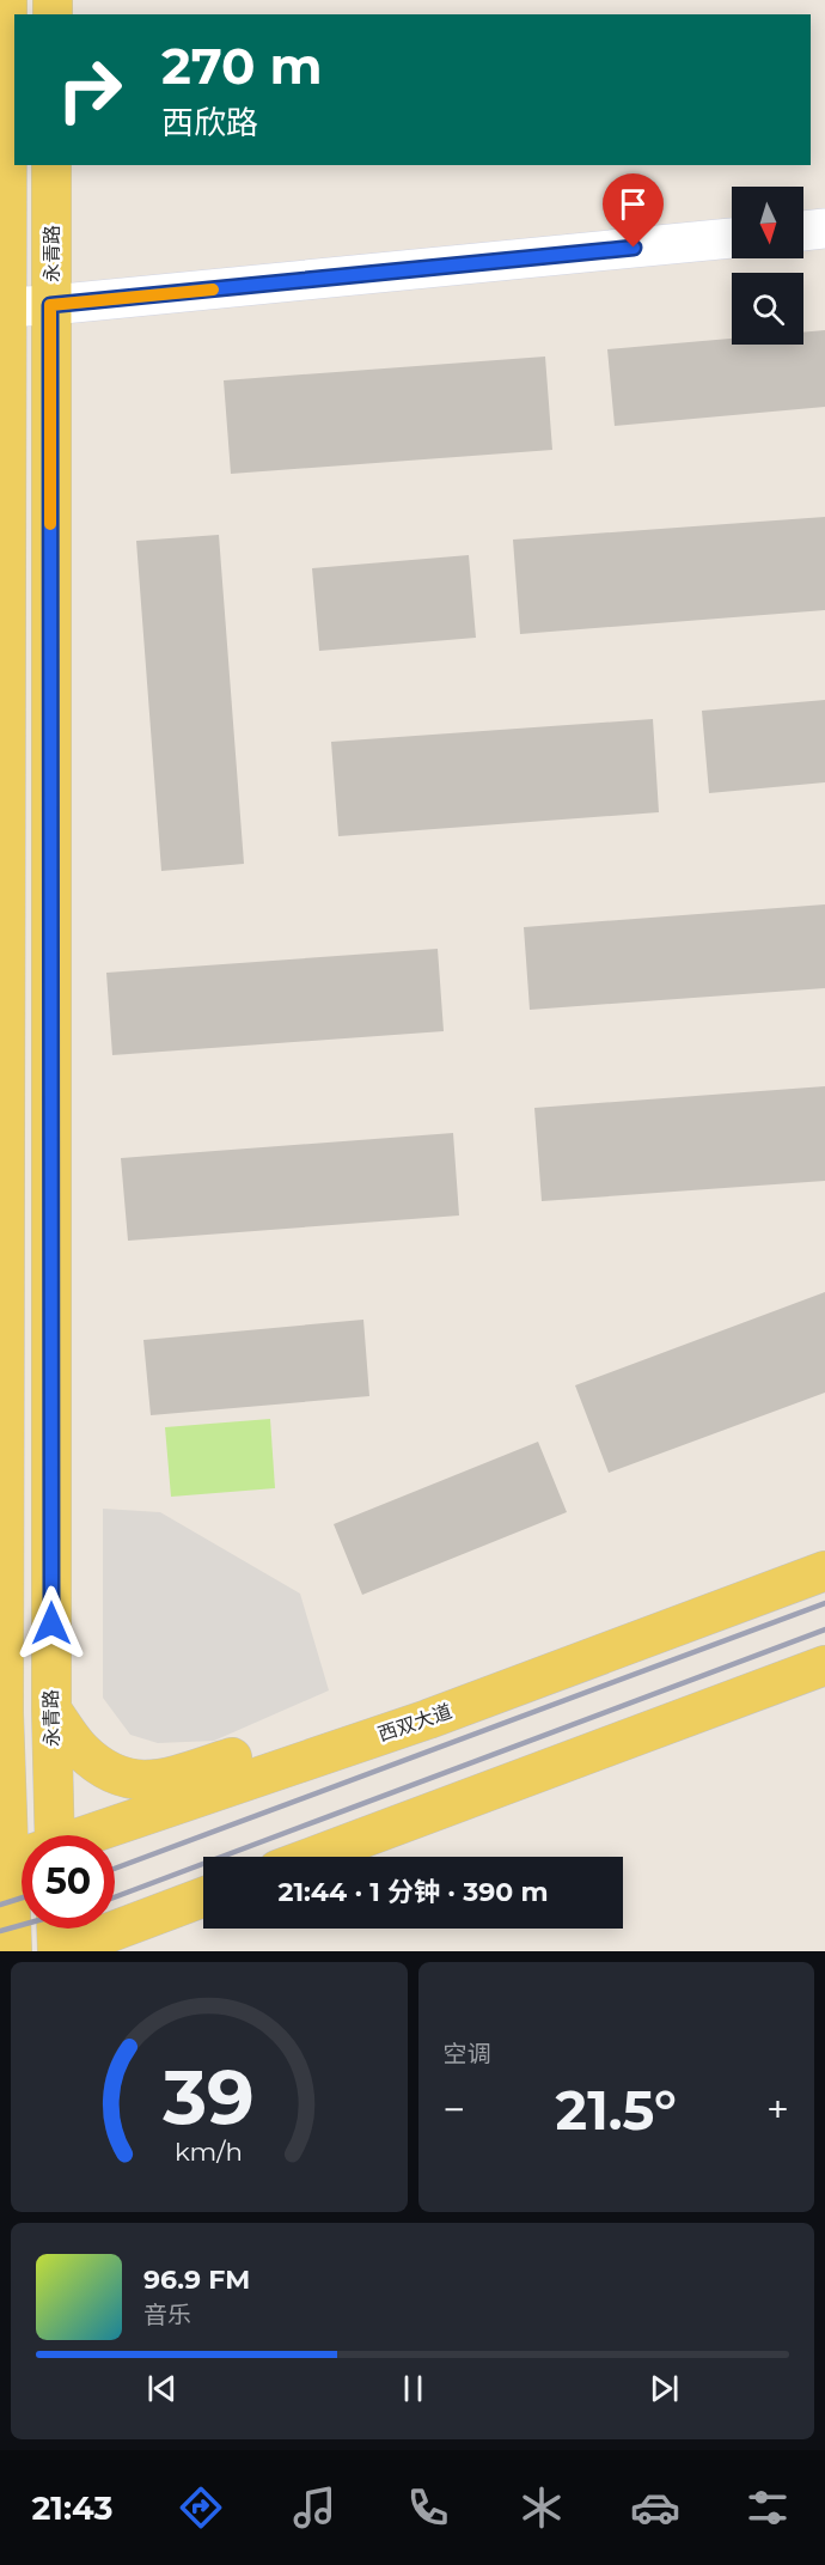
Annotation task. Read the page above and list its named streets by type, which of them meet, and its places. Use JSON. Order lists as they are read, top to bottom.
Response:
{
  "streets": {
    "main road": ["永青路", "西双大道"]
  },
  "north": "bottom",
  "page": {
    "turn": ["270 m", "西欣路"],
    "limit": "50",
    "trip": "21:44 · 1 分钟 · 390 m",
    "tile": "空调",
    "heat": ["−", "21.5°", "+"],
    "song": ["96.9 FM", "音乐"],
    "tabs": "21:43",
    "gauge": ["39", "km/h"]
  }
}
